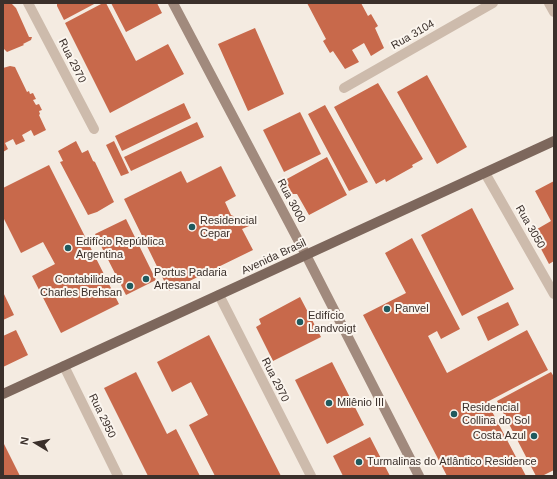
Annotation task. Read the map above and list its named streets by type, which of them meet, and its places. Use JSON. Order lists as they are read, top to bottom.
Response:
{
  "streets": {
    "main road": ["Rua 3000", "Avenida Brasil"],
    "street": [
      "Rua 3104",
      "Rua 2970",
      "Rua 3050",
      "Rua 2950"
    ]
  },
  "crossings": [
    ["Rua 2970", "Avenida Brasil"],
    ["Rua 3000", "Avenida Brasil"],
    ["Rua 3050", "Avenida Brasil"],
    ["Avenida Brasil", "Rua 2950"]
  ],
  "places": [
    "Residencial Cepar",
    "Edifício República Argentina",
    "Portus Padaria Artesanal",
    "Contabilidade Charles Brehsan",
    "Panvel",
    "Edifício Landvoigt",
    "Milênio III",
    "Residencial Collina do Sol",
    "Costa Azul",
    "Turmalinas do Atlântico Residence"
  ],
  "north": "left"
}
